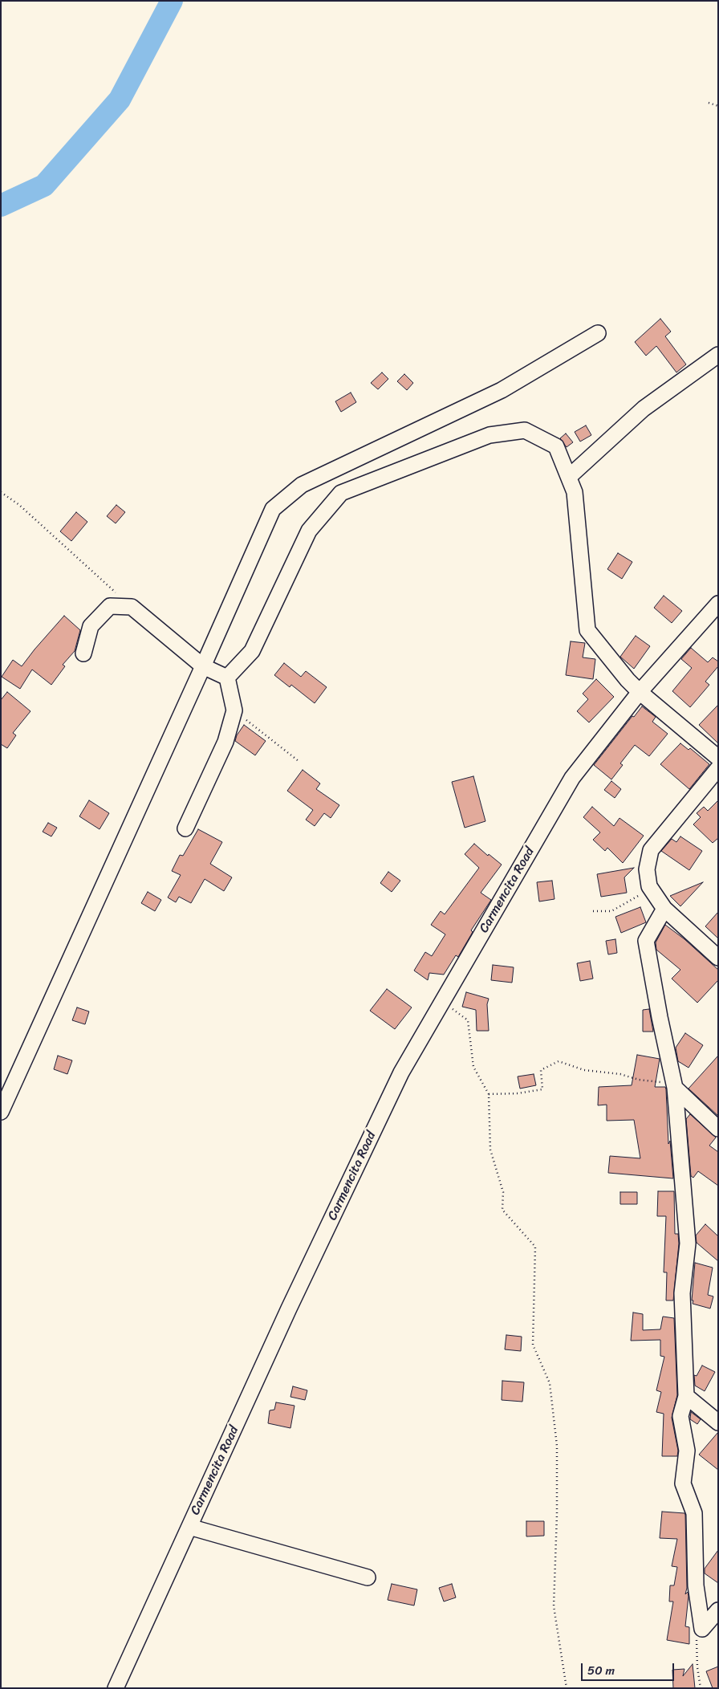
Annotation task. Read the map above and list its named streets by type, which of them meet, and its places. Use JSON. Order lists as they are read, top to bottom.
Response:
{
  "streets": {
    "street": ["Carmencita Road"]
  },
  "scale_bar": "50 m"
}
